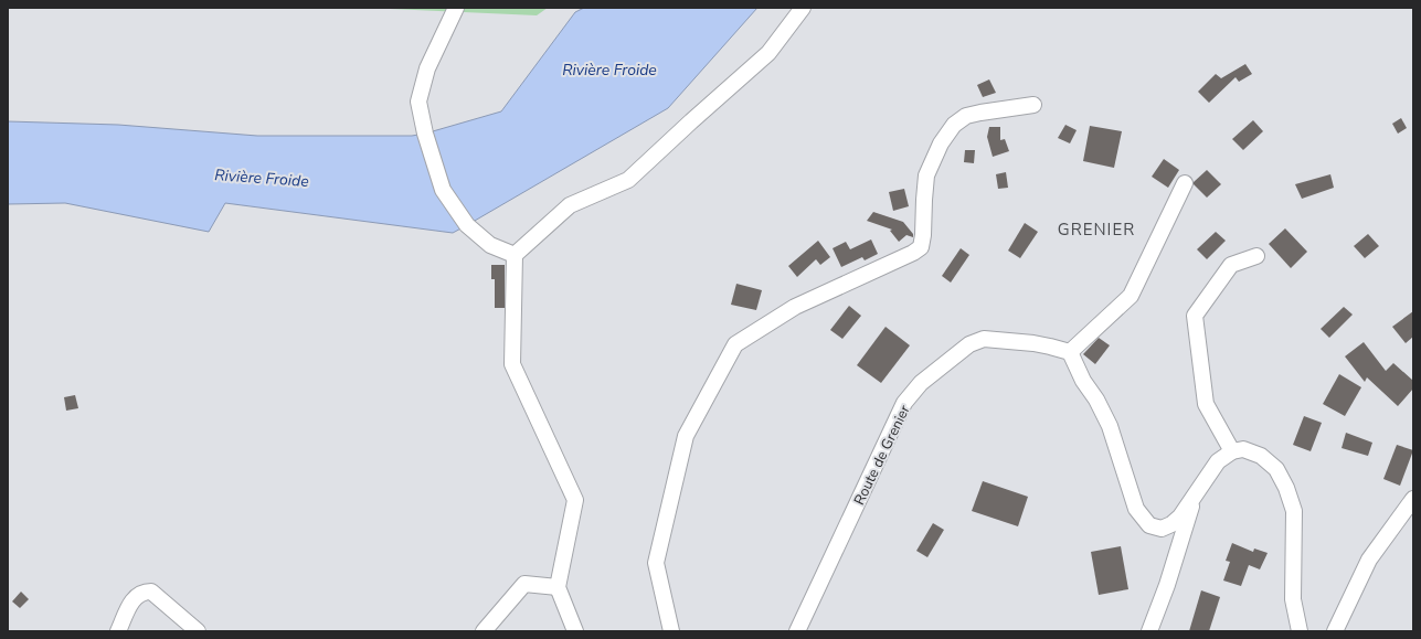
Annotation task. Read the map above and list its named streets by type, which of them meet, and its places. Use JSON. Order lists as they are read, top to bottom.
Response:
{
  "streets": {
    "street": ["Route de Grenier"]
  },
  "districts": ["GRENIER"],
  "water": ["Rivière Froide"]
}
